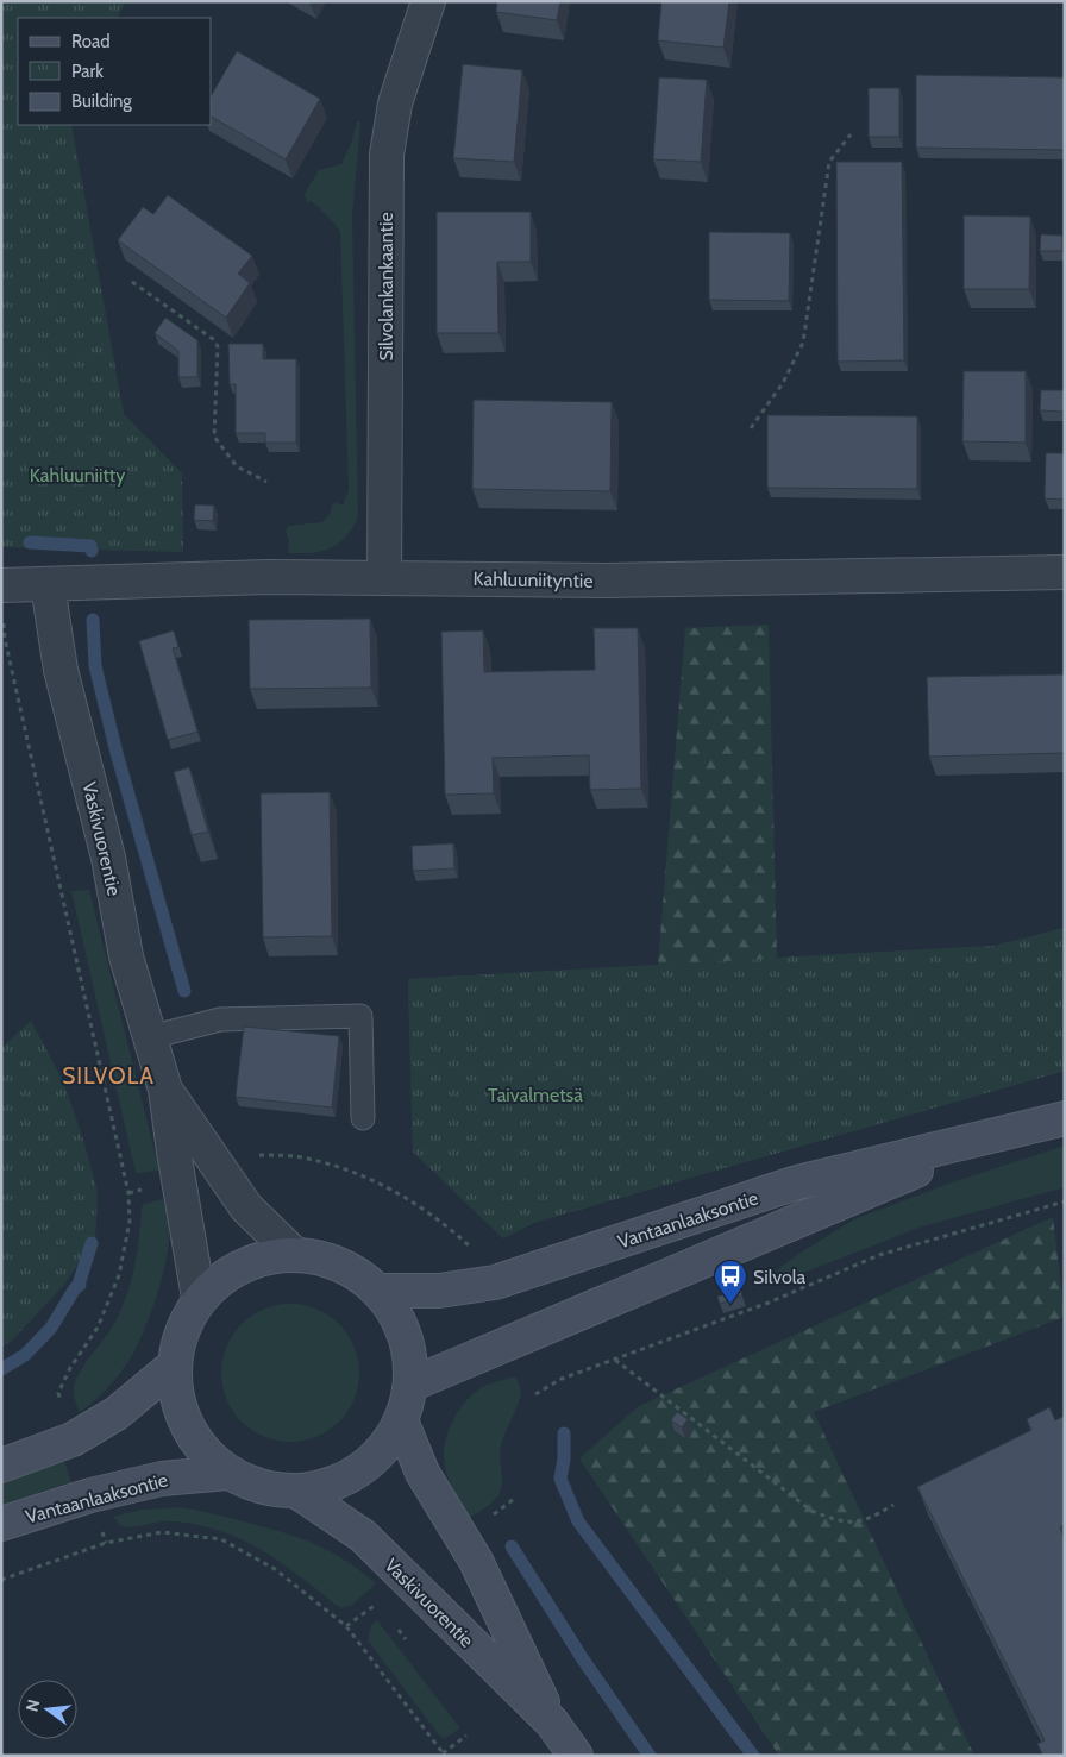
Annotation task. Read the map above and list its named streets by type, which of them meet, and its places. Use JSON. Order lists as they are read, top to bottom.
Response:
{
  "streets": {
    "main road": ["Vaskivuorentie", "Vantaanlaaksontie"],
    "street": ["Silvolankankaantie", "Kahluuniityntie"]
  },
  "crossings": [
    ["Silvolankankaantie", "Kahluuniityntie"],
    ["Kahluuniityntie", "Vaskivuorentie"]
  ],
  "districts": ["SILVOLA"],
  "parks": ["Kahluuniitty", "Taivalmetsä"],
  "places": {
    "bus stop": ["Silvola"]
  },
  "legend": ["Road", "Park", "Building"],
  "north": "left"
}
